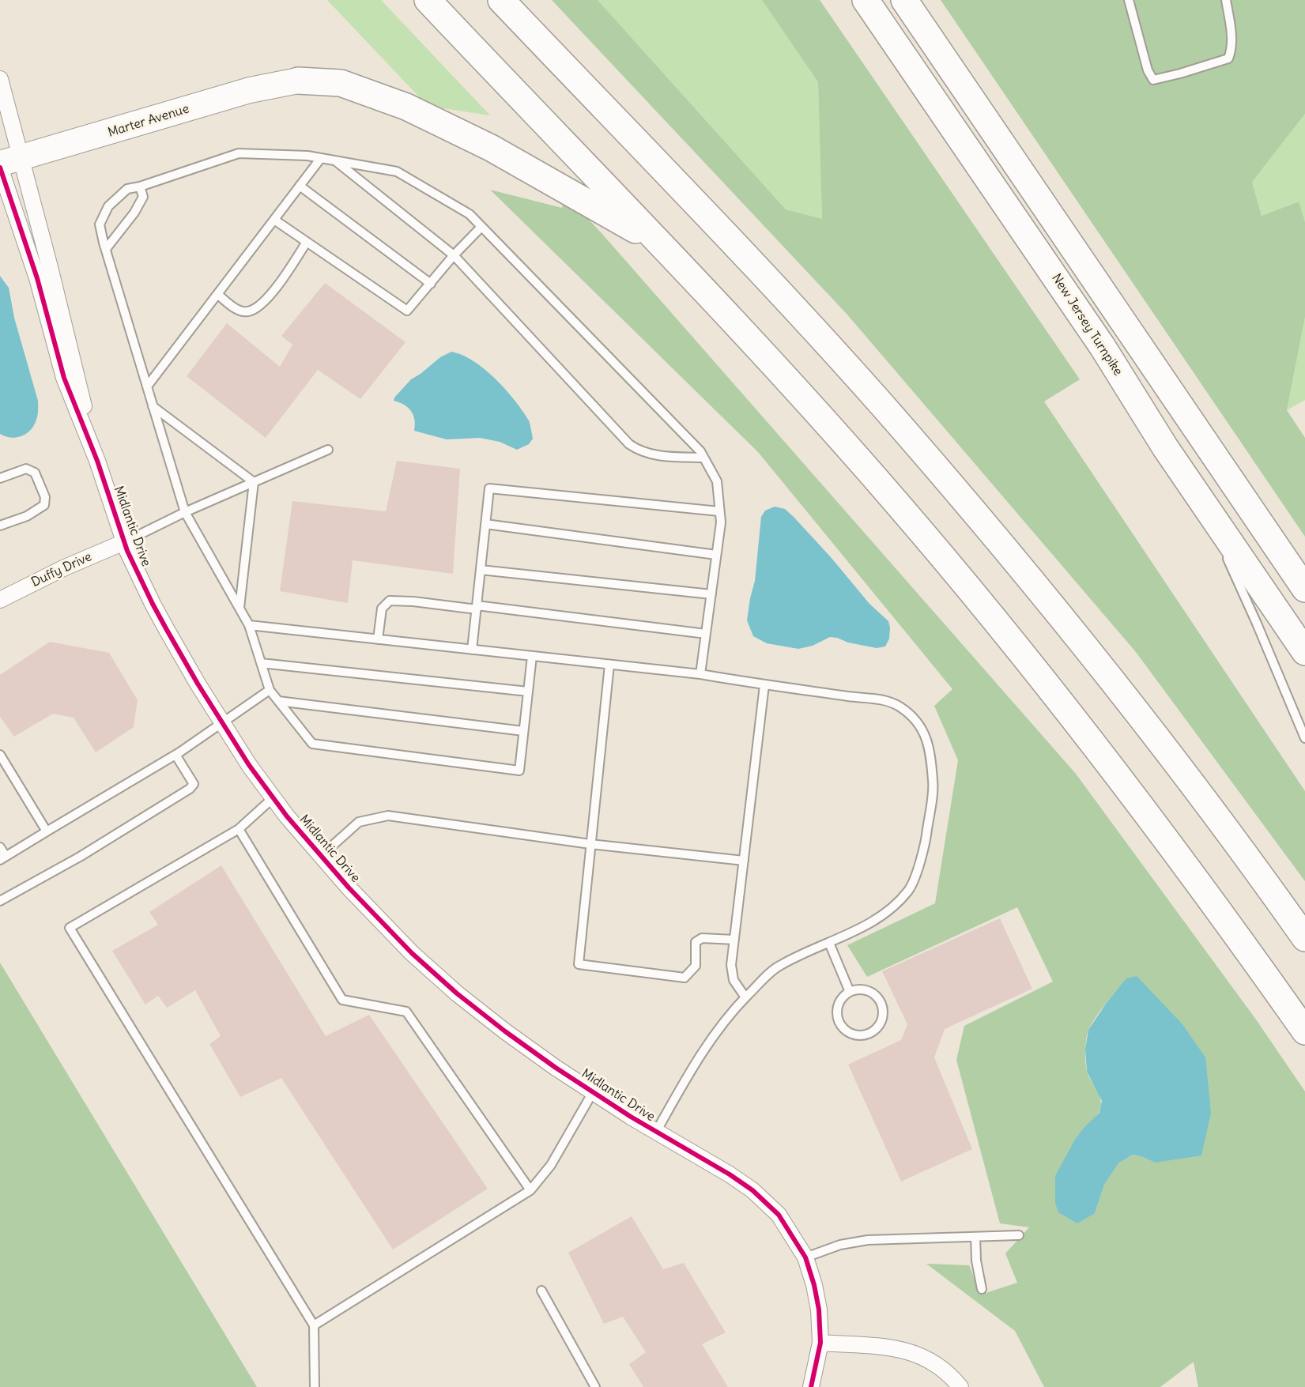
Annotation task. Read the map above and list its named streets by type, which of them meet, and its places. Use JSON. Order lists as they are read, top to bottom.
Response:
{
  "streets": {
    "highway": ["New Jersey Turnpike"],
    "main road": ["Marter Avenue"],
    "street": ["Midlantic Drive", "Duffy Drive"]
  },
  "crossings": [
    ["Marter Avenue", "Midlantic Drive"],
    ["Midlantic Drive", "Duffy Drive"]
  ]
}
